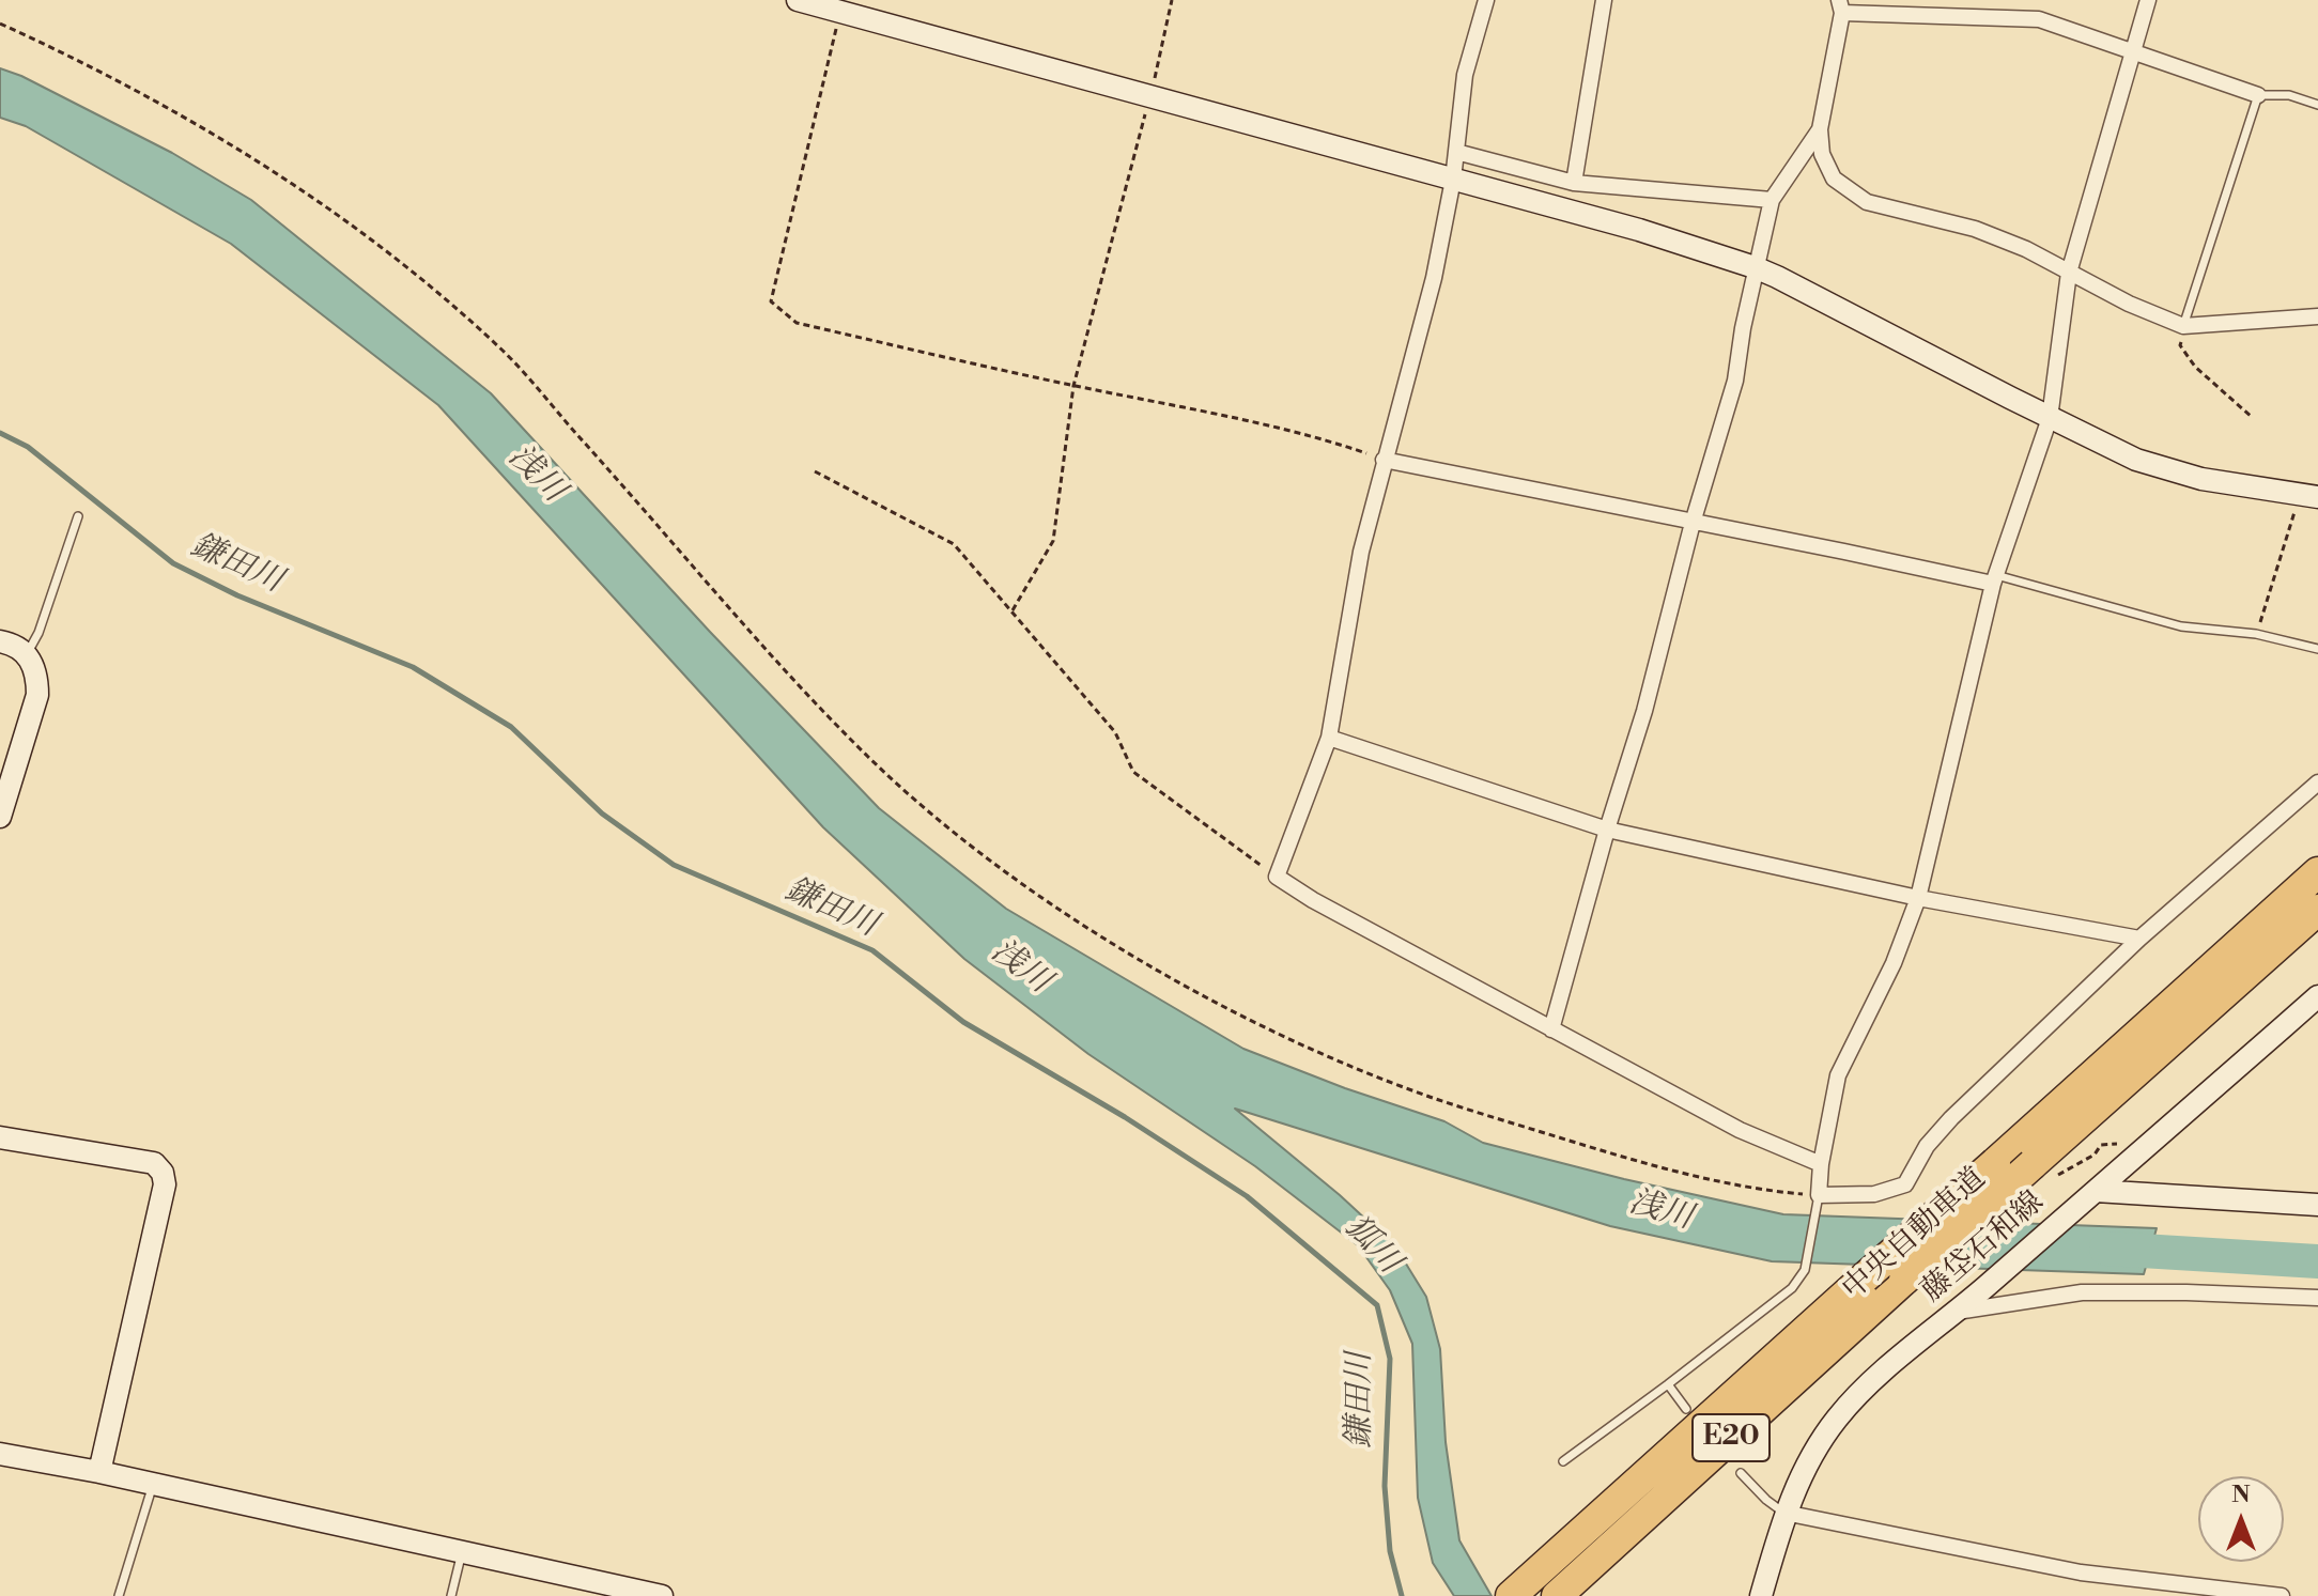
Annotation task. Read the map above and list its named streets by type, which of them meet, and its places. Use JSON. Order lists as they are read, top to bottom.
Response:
{
  "streets": {
    "highway": ["中央自動車道", "E20"],
    "street": ["藤垈石和線"]
  },
  "water": ["浅川", "鎌田川", "狐川"],
  "north": "top"
}
